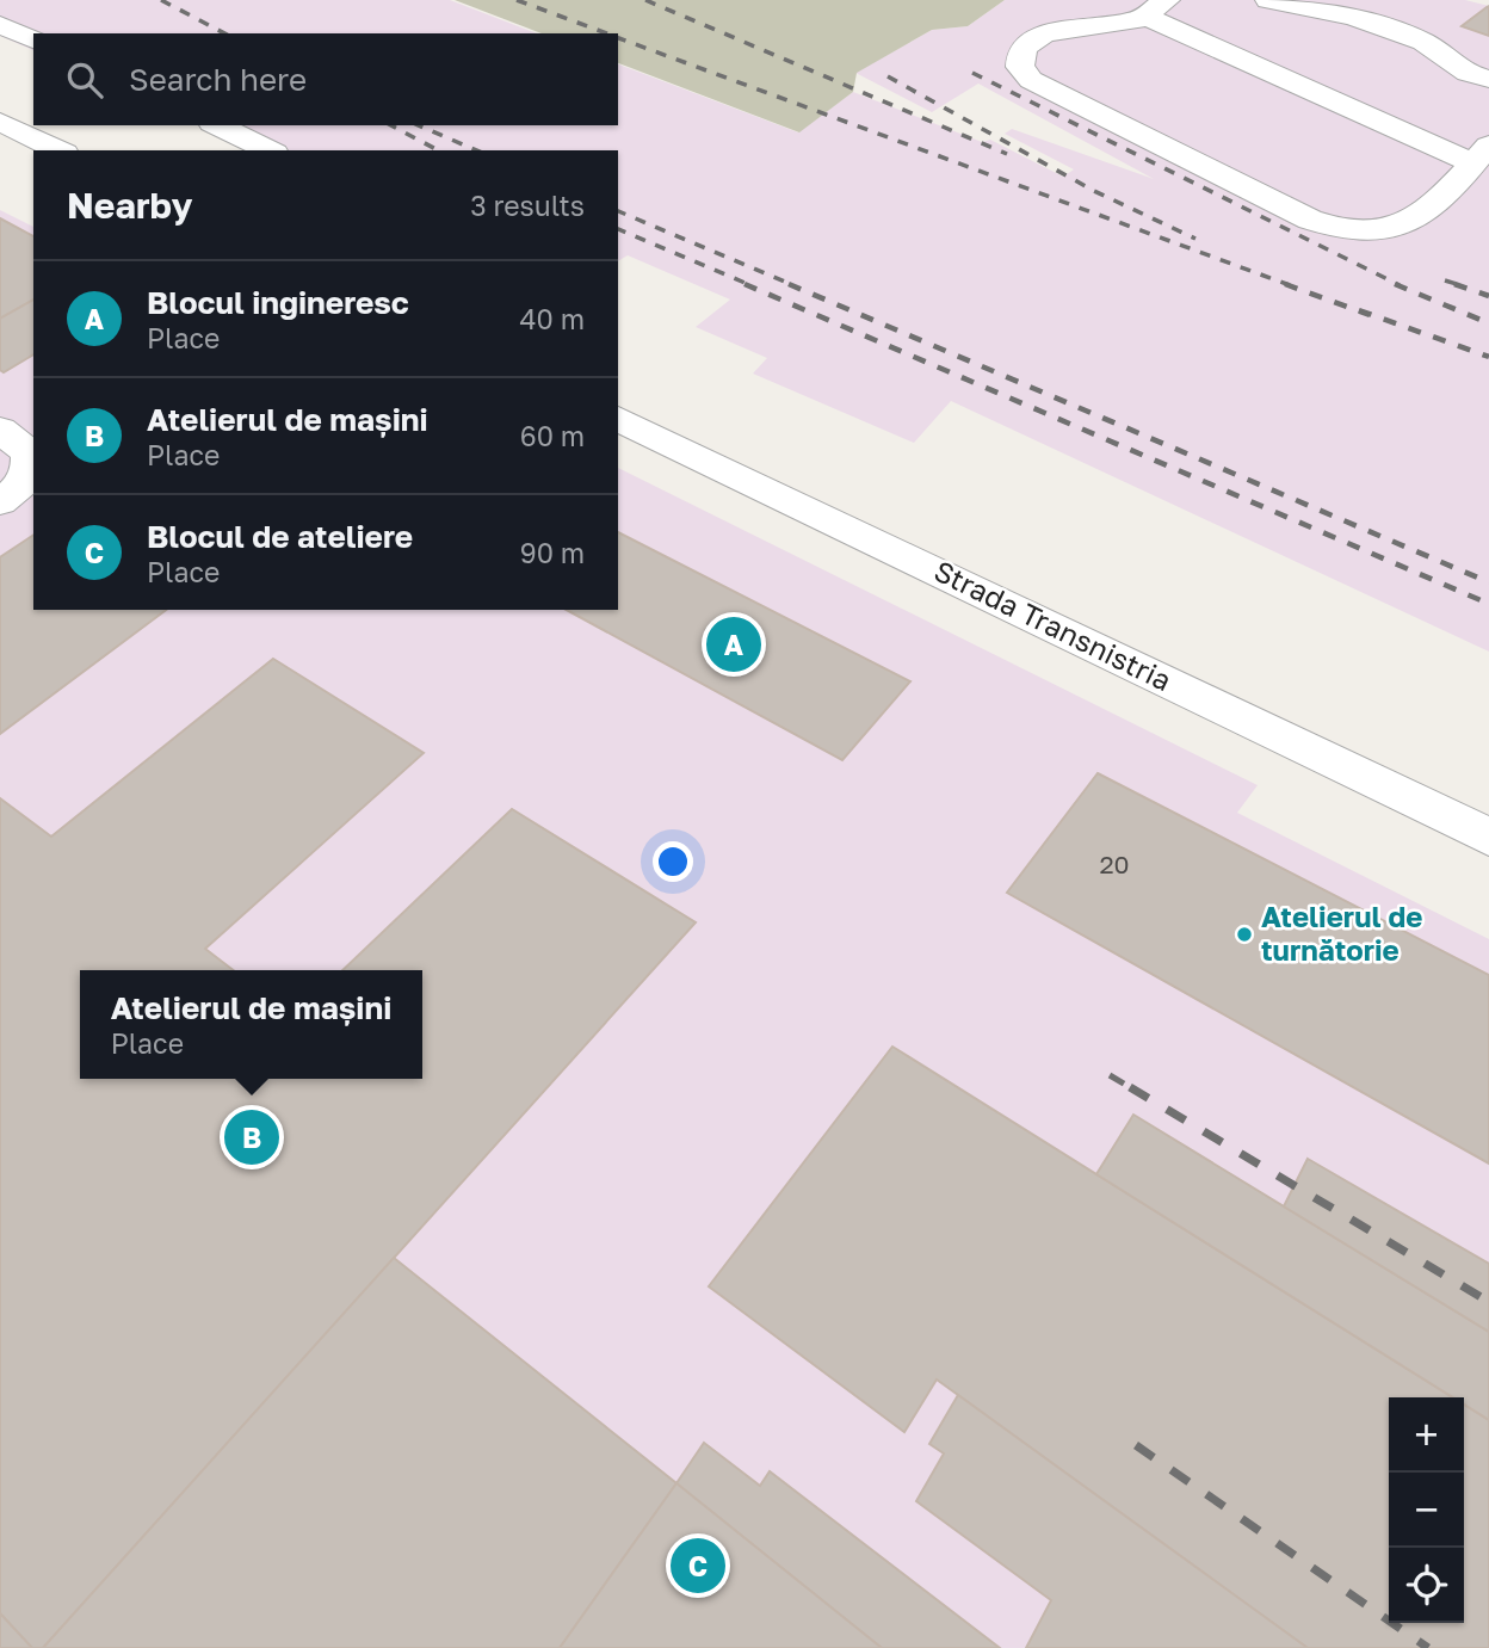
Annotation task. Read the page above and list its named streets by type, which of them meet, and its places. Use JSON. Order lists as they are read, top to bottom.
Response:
{
  "streets": {
    "street": ["Strada Transnistria"]
  },
  "places": ["Atelierul de turnătorie"],
  "house_numbers": ["20"],
  "page": {
    "search": "Search here",
    "heading": ["Nearby", "3 results"],
    "list": [
      {
        "mark": "A",
        "name": "Blocul ingineresc",
        "note": "Place",
        "value": "40 m"
      },
      {
        "mark": "B",
        "name": "Atelierul de mașini",
        "note": "Place",
        "value": "60 m"
      },
      {
        "mark": "C",
        "name": "Blocul de ateliere",
        "note": "Place",
        "value": "90 m"
      }
    ],
    "pins": ["A", "B", "C"],
    "popup": ["Atelierul de mașini", "Place"],
    "map_buttons": ["+", "−"]
  }
}
